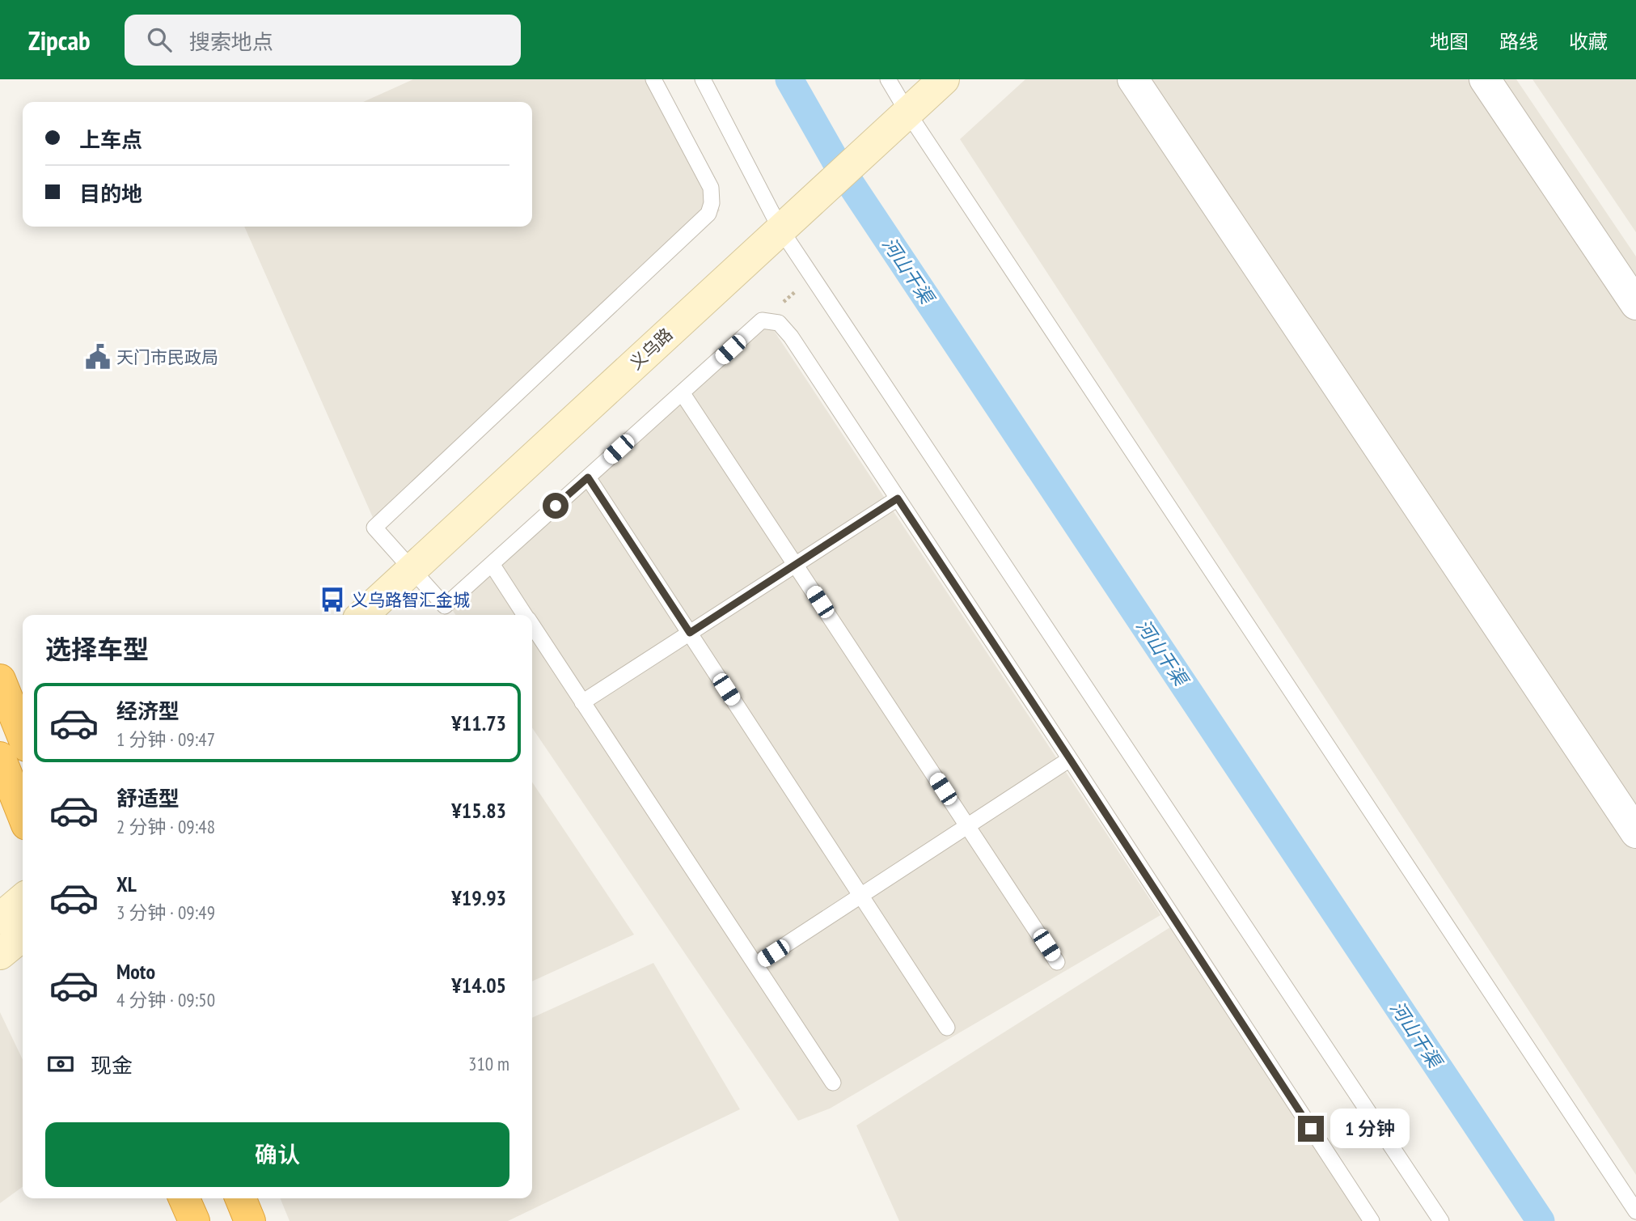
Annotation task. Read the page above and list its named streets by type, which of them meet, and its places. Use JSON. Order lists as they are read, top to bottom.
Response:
{
  "streets": {
    "main road": ["义乌路"]
  },
  "water": ["河山干渠"],
  "places": {
    "public building": ["天门市民政局"],
    "bus stop": ["义乌路智汇金城"]
  },
  "page": {
    "header": "Zipcab",
    "search": "搜索地点",
    "nav": ["地图", "路线", "收藏"],
    "banner": ["上车点", "目的地"],
    "heading": "选择车型",
    "list": [
      {
        "name": "经济型",
        "note": "1 分钟 · 09:47",
        "value": "¥11.73"
      },
      {
        "name": "舒适型",
        "note": "2 分钟 · 09:48",
        "value": "¥15.83"
      },
      {
        "name": "XL",
        "note": "3 分钟 · 09:49",
        "value": "¥19.93"
      },
      {
        "name": "Moto",
        "note": "4 分钟 · 09:50",
        "value": "¥14.05"
      }
    ],
    "pay": ["现金", "310 m"],
    "bubble": "1 分钟",
    "buttons": "确认"
  }
}
